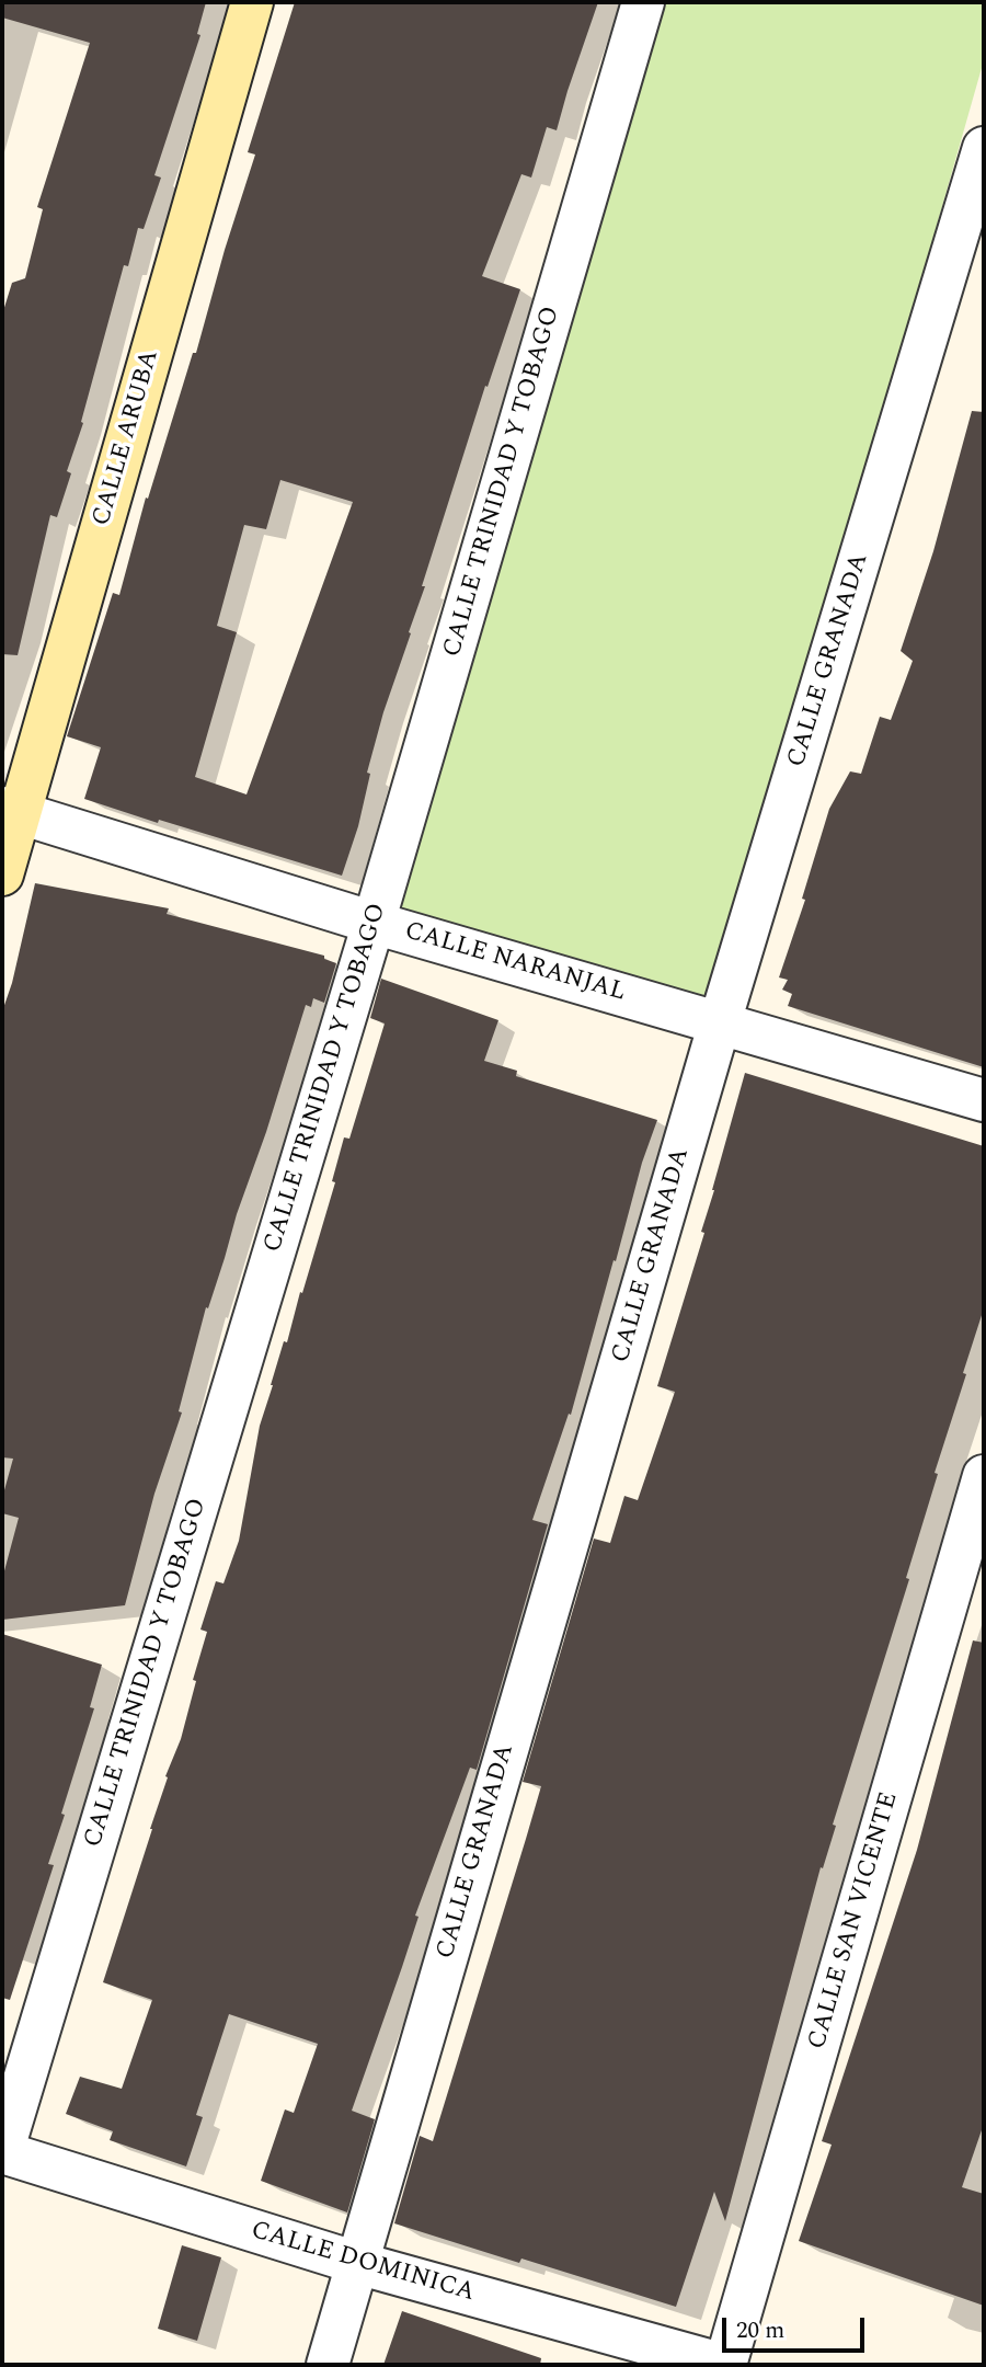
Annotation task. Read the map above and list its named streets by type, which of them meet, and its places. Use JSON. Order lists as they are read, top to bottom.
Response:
{
  "streets": {
    "street": [
      "CALLE ARUBA",
      "CALLE TRINIDAD Y TOBAGO",
      "CALLE GRANADA",
      "CALLE NARANJAL",
      "CALLE SAN VICENTE",
      "CALLE DOMINICA"
    ]
  },
  "crossings": [
    ["CALLE ARUBA", "CALLE NARANJAL"],
    ["CALLE TRINIDAD Y TOBAGO", "CALLE NARANJAL"],
    ["CALLE TRINIDAD Y TOBAGO", "CALLE DOMINICA"],
    ["CALLE GRANADA", "CALLE NARANJAL"],
    ["CALLE GRANADA", "CALLE DOMINICA"],
    ["CALLE SAN VICENTE", "CALLE DOMINICA"]
  ],
  "scale_bar": "20 m"
}
